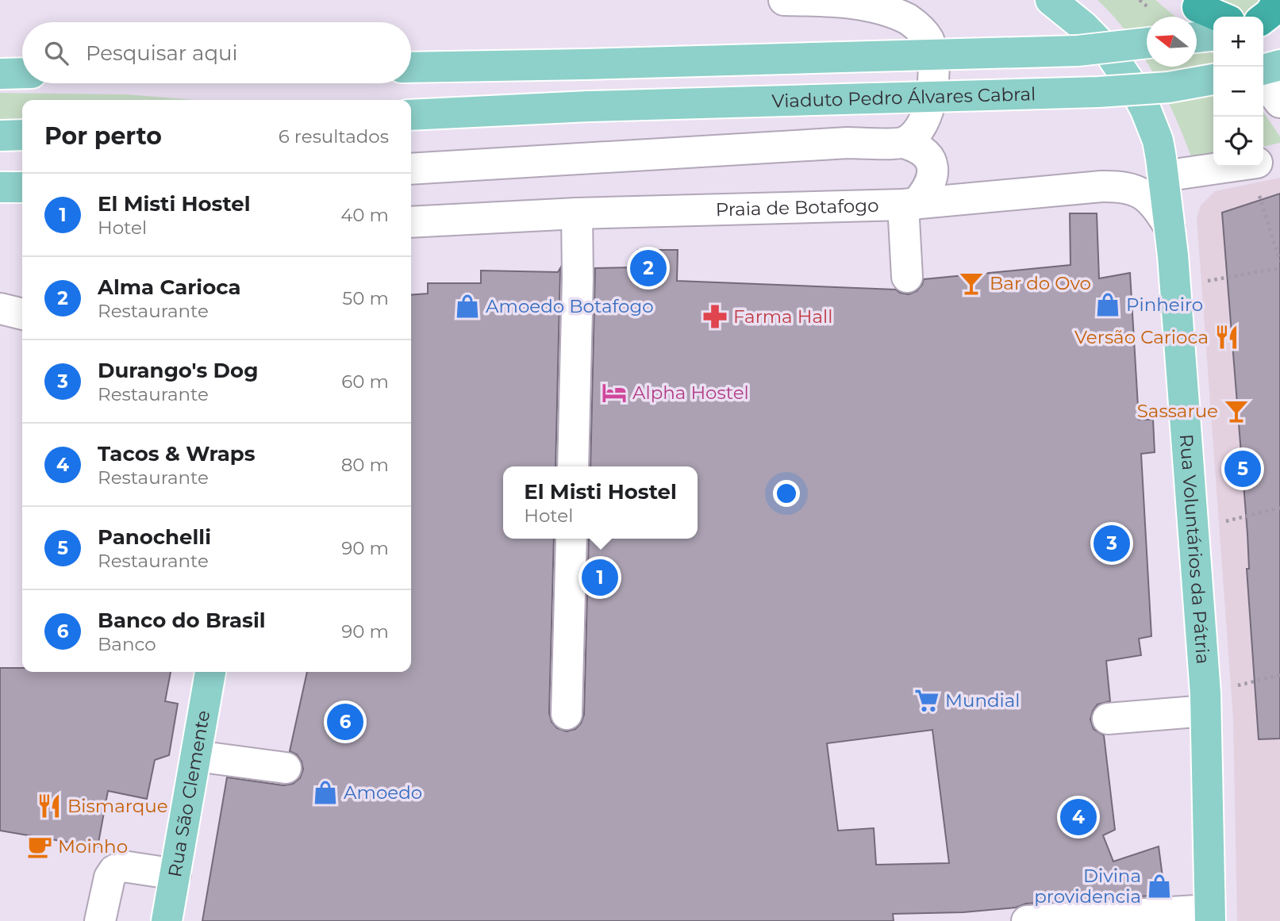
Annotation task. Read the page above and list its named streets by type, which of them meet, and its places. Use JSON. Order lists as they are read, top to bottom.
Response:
{
  "streets": {
    "main road": ["Viaduto Pedro Álvares Cabral", "Rua Voluntários da Pátria", "Rua São Clemente"],
    "street": ["Praia de Botafogo"]
  },
  "crossings": [
    ["Praia de Botafogo", "Rua Voluntários da Pátria"]
  ],
  "places": {
    "bar": ["Bar do Ovo", "Sassarue"],
    "shop": [
      "Pinheiro",
      "Amoedo Botafogo",
      "Amoedo",
      "Divina providencia"
    ],
    "pharmacy": ["Farma Hall"],
    "restaurant": ["Versão Carioca", "Bismarque"],
    "hotel": ["Alpha Hostel"],
    "supermarket": ["Mundial"],
    "cafe": ["Moinho"]
  },
  "north": "left",
  "page": {
    "map_buttons": ["+", "−"],
    "search": "Pesquisar aqui",
    "heading": ["Por perto", "6 resultados"],
    "list": [
      {
        "mark": "1",
        "name": "El Misti Hostel",
        "note": "Hotel",
        "value": "40 m"
      },
      {
        "mark": "2",
        "name": "Alma Carioca",
        "note": "Restaurante",
        "value": "50 m"
      },
      {
        "mark": "3",
        "name": "Durango's Dog",
        "note": "Restaurante",
        "value": "60 m"
      },
      {
        "mark": "4",
        "name": "Tacos & Wraps",
        "note": "Restaurante",
        "value": "80 m"
      },
      {
        "mark": "5",
        "name": "Panochelli",
        "note": "Restaurante",
        "value": "90 m"
      },
      {
        "mark": "6",
        "name": "Banco do Brasil",
        "note": "Banco",
        "value": "90 m"
      }
    ],
    "pins": [
      "2",
      "5",
      "3",
      "1",
      "6",
      "4"
    ],
    "popup": ["El Misti Hostel", "Hotel"]
  }
}
